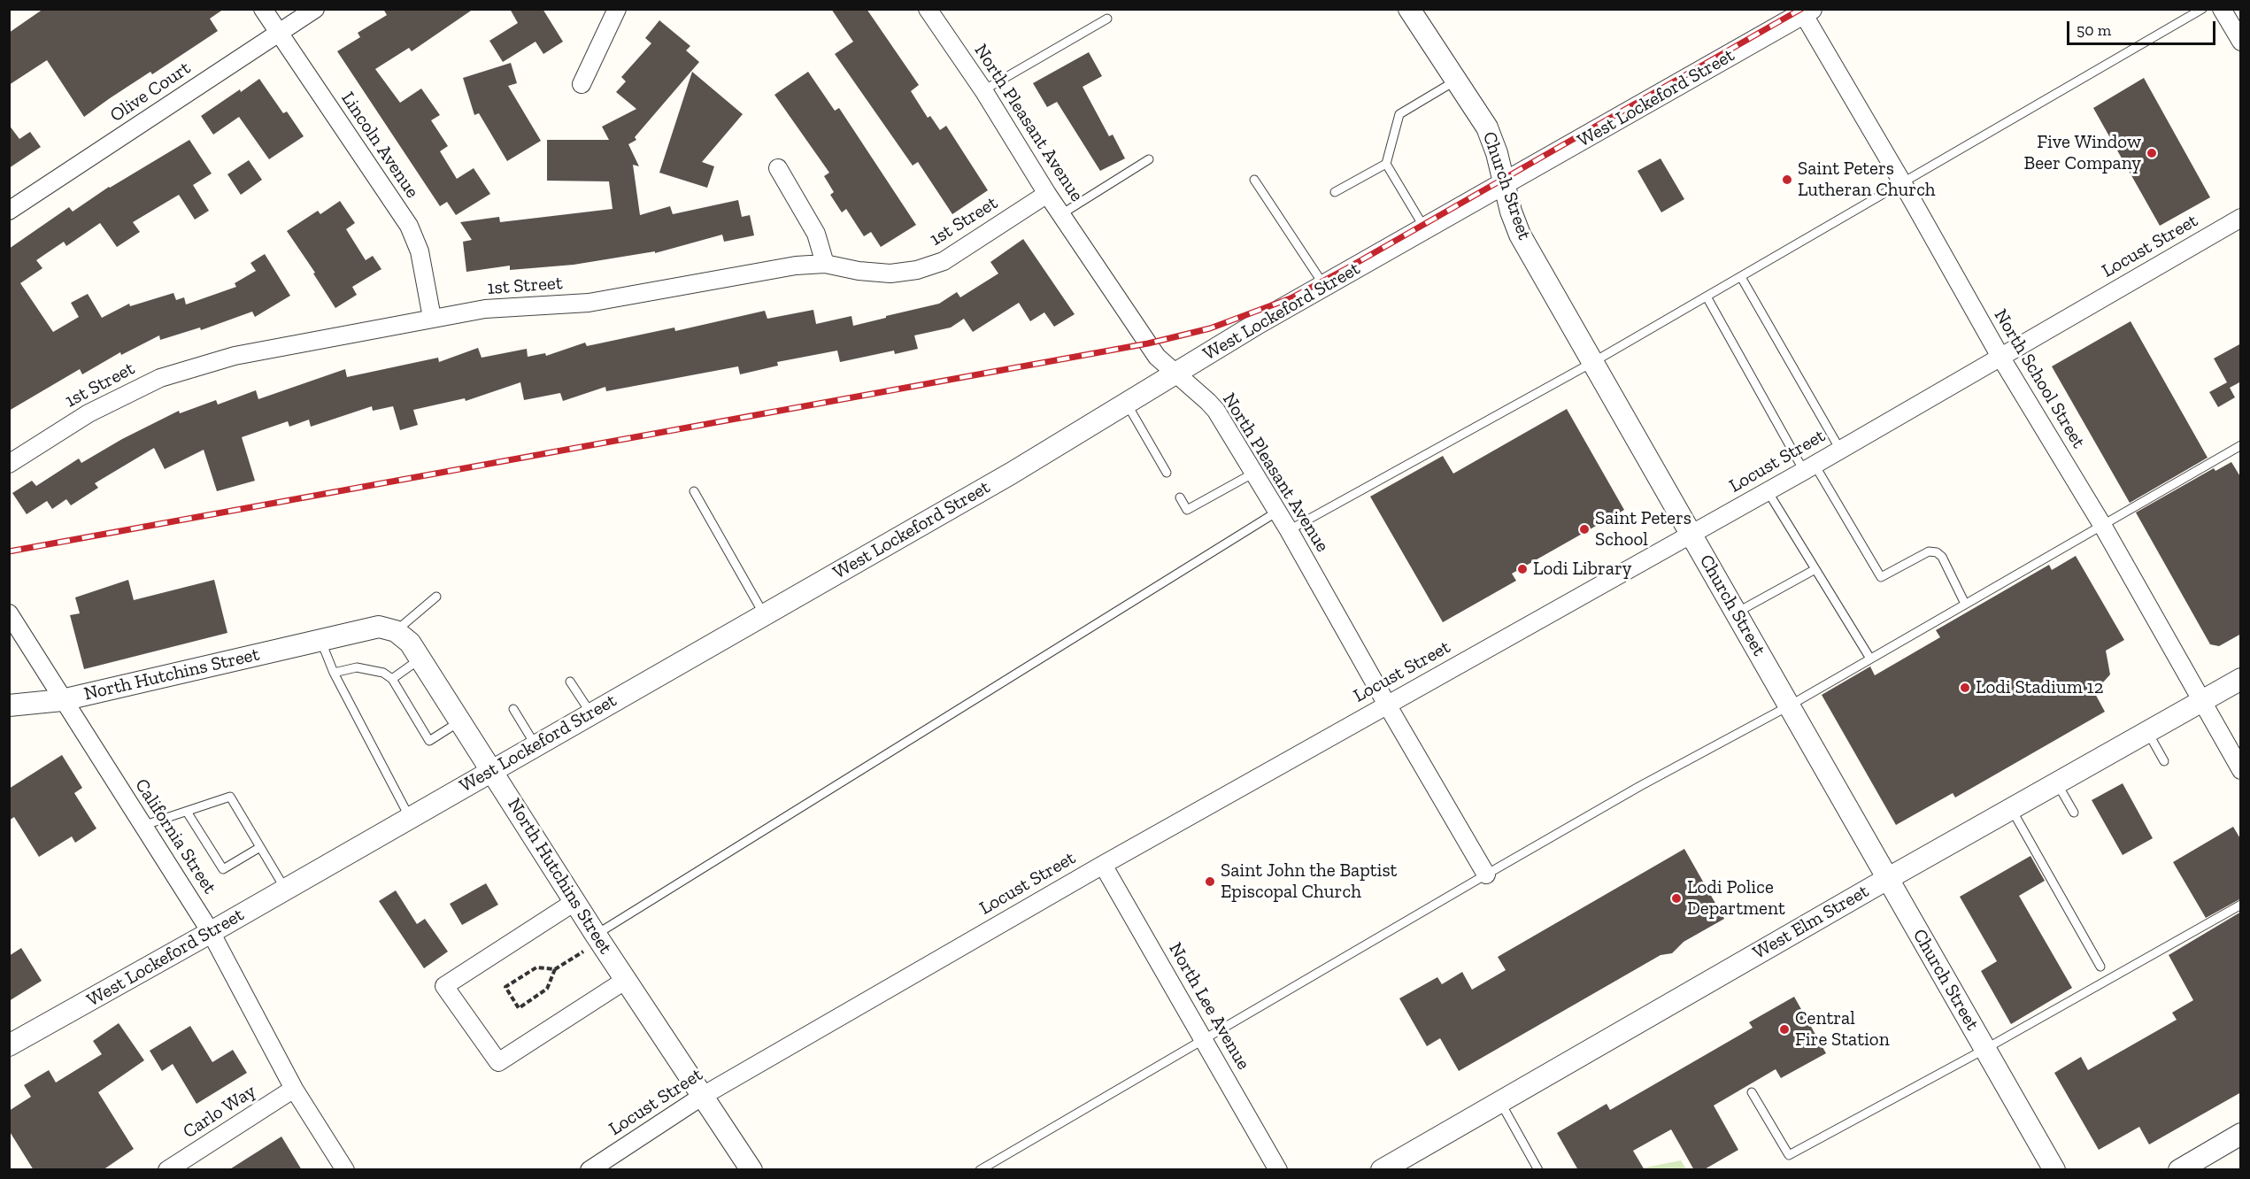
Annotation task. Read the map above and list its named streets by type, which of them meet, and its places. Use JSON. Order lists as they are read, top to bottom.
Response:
{
  "streets": {
    "street": [
      "Olive Court",
      "West Lockeford Street",
      "North Pleasant Avenue",
      "Lincoln Avenue",
      "Church Street",
      "1st Street",
      "Locust Street",
      "North School Street",
      "North Hutchins Street",
      "California Street",
      "West Elm Street",
      "North Lee Avenue",
      "Carlo Way"
    ]
  },
  "crossings": [
    ["Olive Court", "Lincoln Avenue"],
    ["West Lockeford Street", "North Pleasant Avenue"],
    ["West Lockeford Street", "Church Street"],
    ["West Lockeford Street", "North School Street"],
    ["West Lockeford Street", "North Hutchins Street"],
    ["West Lockeford Street", "California Street"],
    ["North Pleasant Avenue", "1st Street"],
    ["North Pleasant Avenue", "Locust Street"],
    ["Lincoln Avenue", "1st Street"],
    ["Church Street", "Locust Street"],
    ["Church Street", "West Elm Street"],
    ["Locust Street", "North School Street"],
    ["Locust Street", "North Hutchins Street"],
    ["Locust Street", "North Lee Avenue"],
    ["North School Street", "West Elm Street"],
    ["North Hutchins Street", "California Street"],
    ["California Street", "Carlo Way"]
  ],
  "places": [
    "Five Window Beer Company",
    "Saint Peters Lutheran Church",
    "Saint Peters School",
    "Lodi Library",
    "Lodi Stadium 12",
    "Saint John the Baptist Episcopal Church",
    "Lodi Police Department",
    "Central Fire Station"
  ],
  "scale_bar": "50 m"
}
